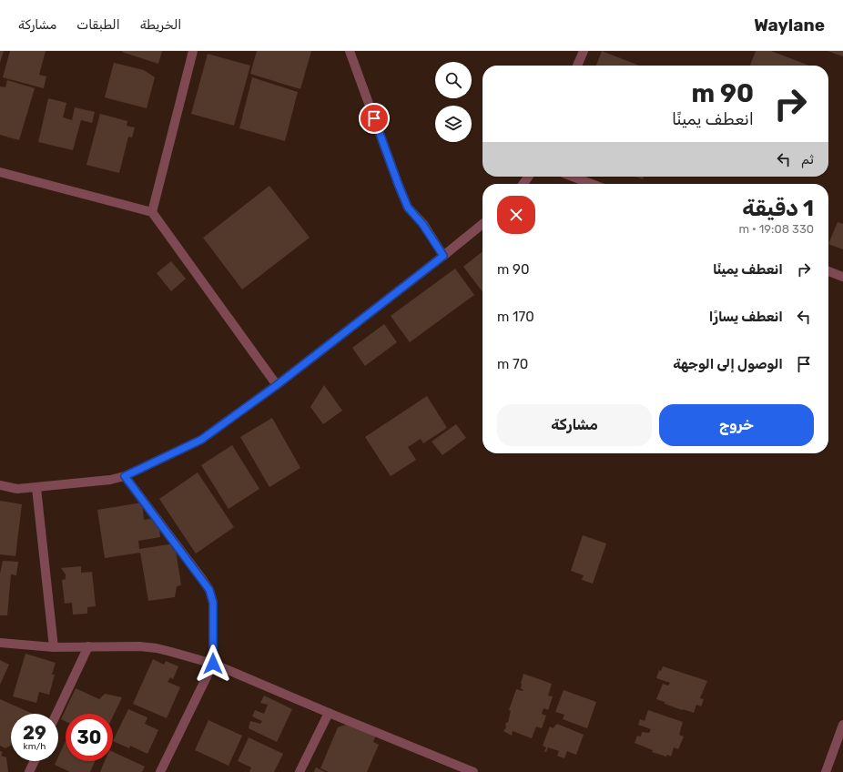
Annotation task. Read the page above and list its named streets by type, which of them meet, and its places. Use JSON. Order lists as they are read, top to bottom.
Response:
{
  "page": {
    "header": "Waylane",
    "nav": ["الخريطة", "الطبقات", "مشاركة"],
    "turn": ["90 m", "انعطف يمينًا"],
    "then": "ثم",
    "heading": ["1 دقيقة", "330 m · 19:08"],
    "list": [
      {
        "name": "انعطف يمينًا",
        "value": "90 m"
      },
      {
        "name": "انعطف يسارًا",
        "value": "170 m"
      },
      {
        "name": "الوصول إلى الوجهة",
        "value": "70 m"
      }
    ],
    "buttons": ["خروج", "مشاركة"],
    "speed": "29 km/h",
    "limit": "30"
  }
}
